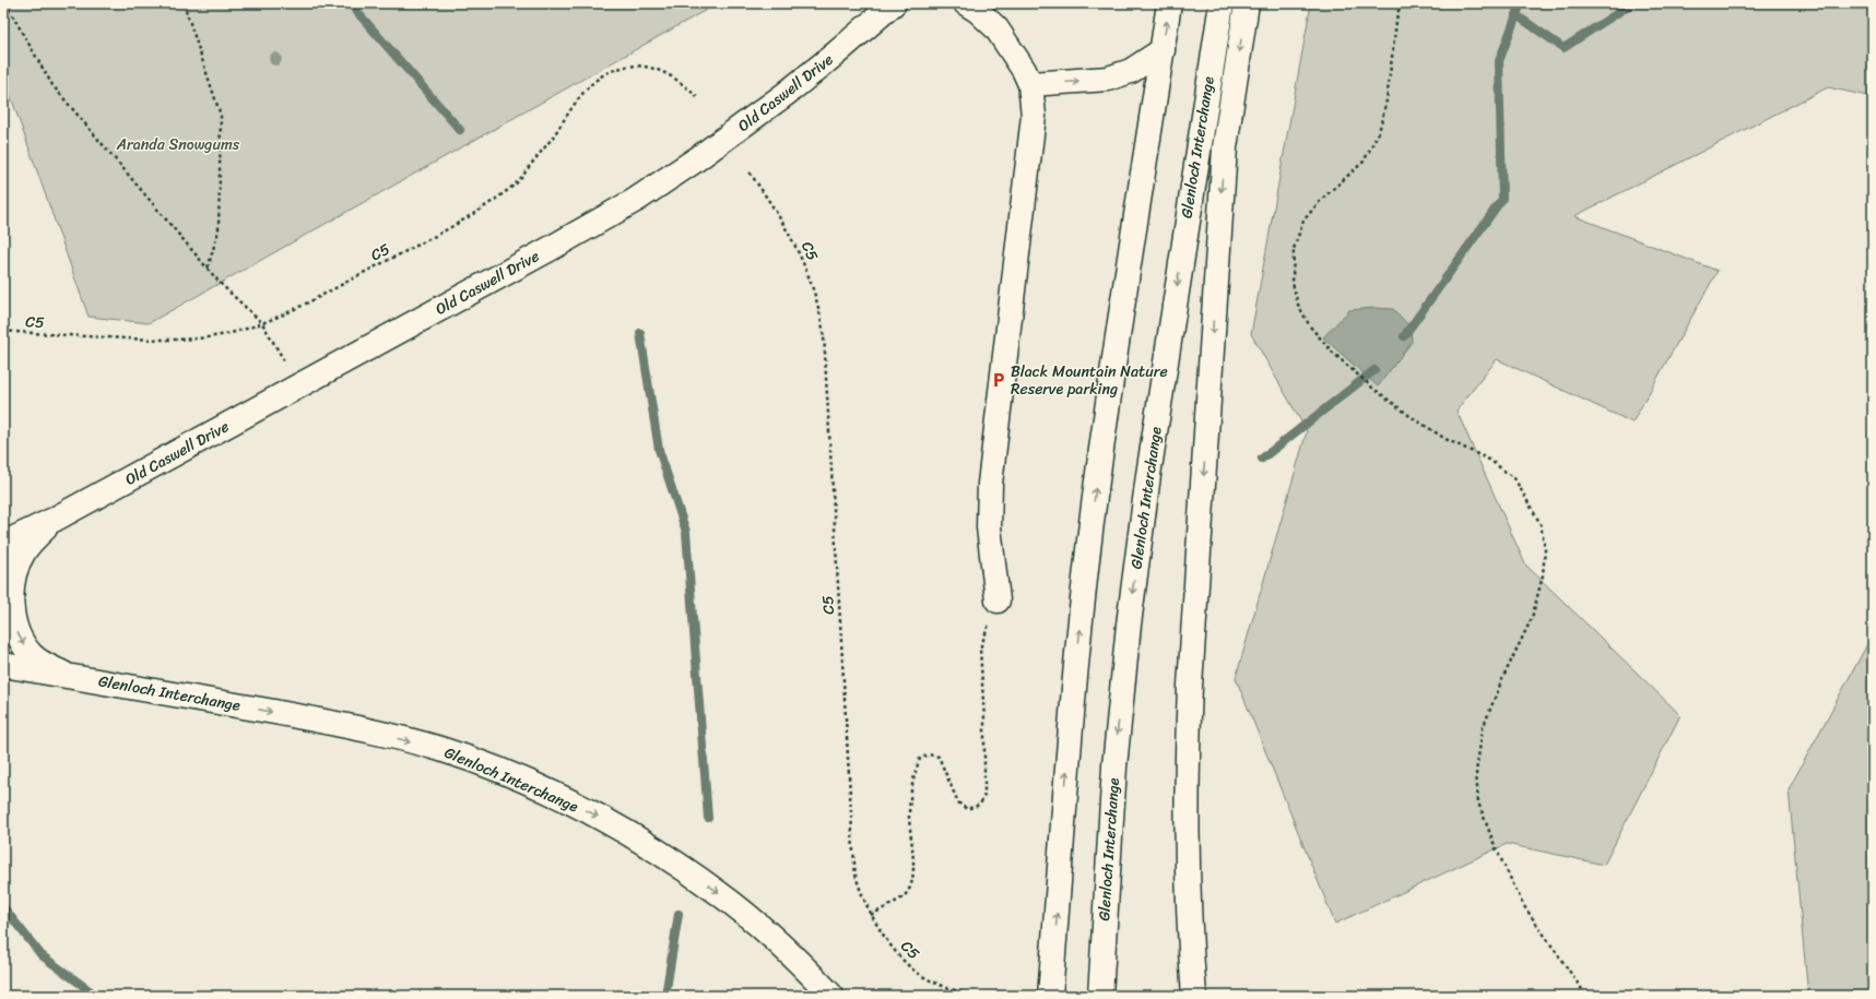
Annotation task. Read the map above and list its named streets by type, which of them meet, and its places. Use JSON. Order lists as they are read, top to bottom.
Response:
{
  "streets": {
    "main road": ["Old Caswell Drive", "Glenloch Interchange"],
    "path": ["C5"]
  },
  "crossings": [
    ["Old Caswell Drive", "Glenloch Interchange"]
  ],
  "parks": ["Aranda Snowgums"],
  "places": {
    "parking": ["Black Mountain Nature Reserve parking"]
  }
}
